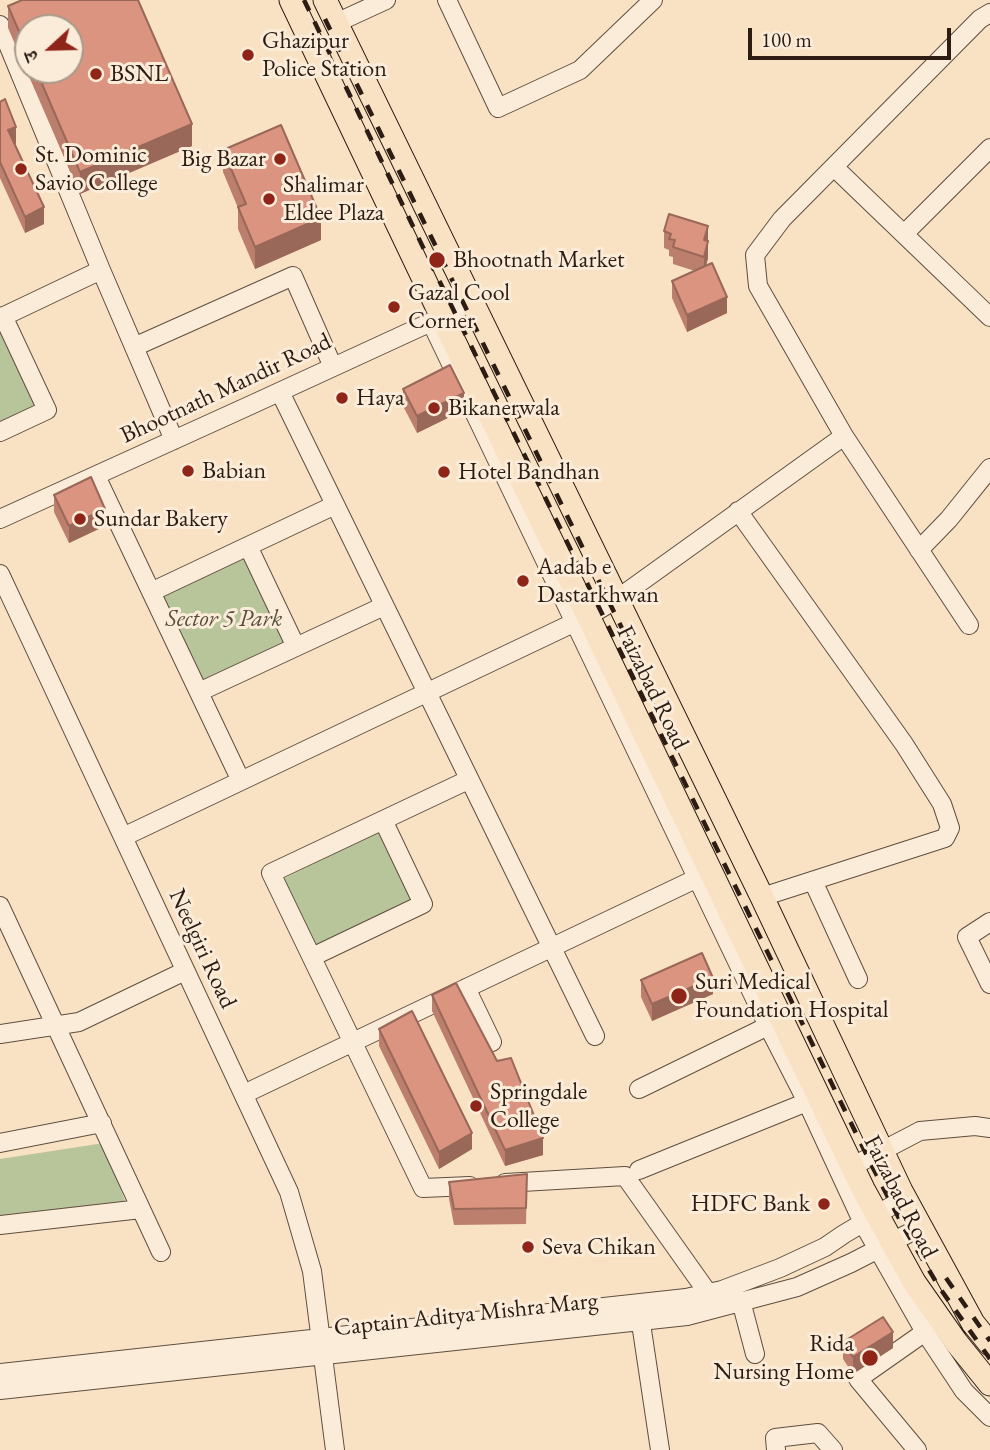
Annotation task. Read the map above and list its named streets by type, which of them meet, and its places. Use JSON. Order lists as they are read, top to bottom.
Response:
{
  "streets": {
    "main road": ["Faizabad Road"],
    "street": ["Bhootnath Mandir Road", "Neelgiri Road", "Captain Aditya Mishra Marg"]
  },
  "crossings": [
    ["Bhootnath Mandir Road", "Faizabad Road"],
    ["Faizabad Road", "Captain Aditya Mishra Marg"],
    ["Neelgiri Road", "Captain Aditya Mishra Marg"]
  ],
  "parks": ["Sector 5 Park"],
  "places": [
    "Ghazipur Police Station",
    "BSNL",
    "Big Bazar",
    "St. Dominic Savio College",
    "Shalimar Eldee Plaza",
    "Bhootnath Market",
    "Gazal Cool Corner",
    "Haya",
    "Bikanerwala",
    "Babian",
    "Hotel Bandhan",
    "Sundar Bakery",
    "Aadab e Dastarkhwan",
    "Suri Medical Foundation Hospital",
    "Springdale College",
    "HDFC Bank",
    "Seva Chikan",
    "Rida Nursing Home"
  ],
  "scale_bar": "100 m",
  "north": "left"
}
